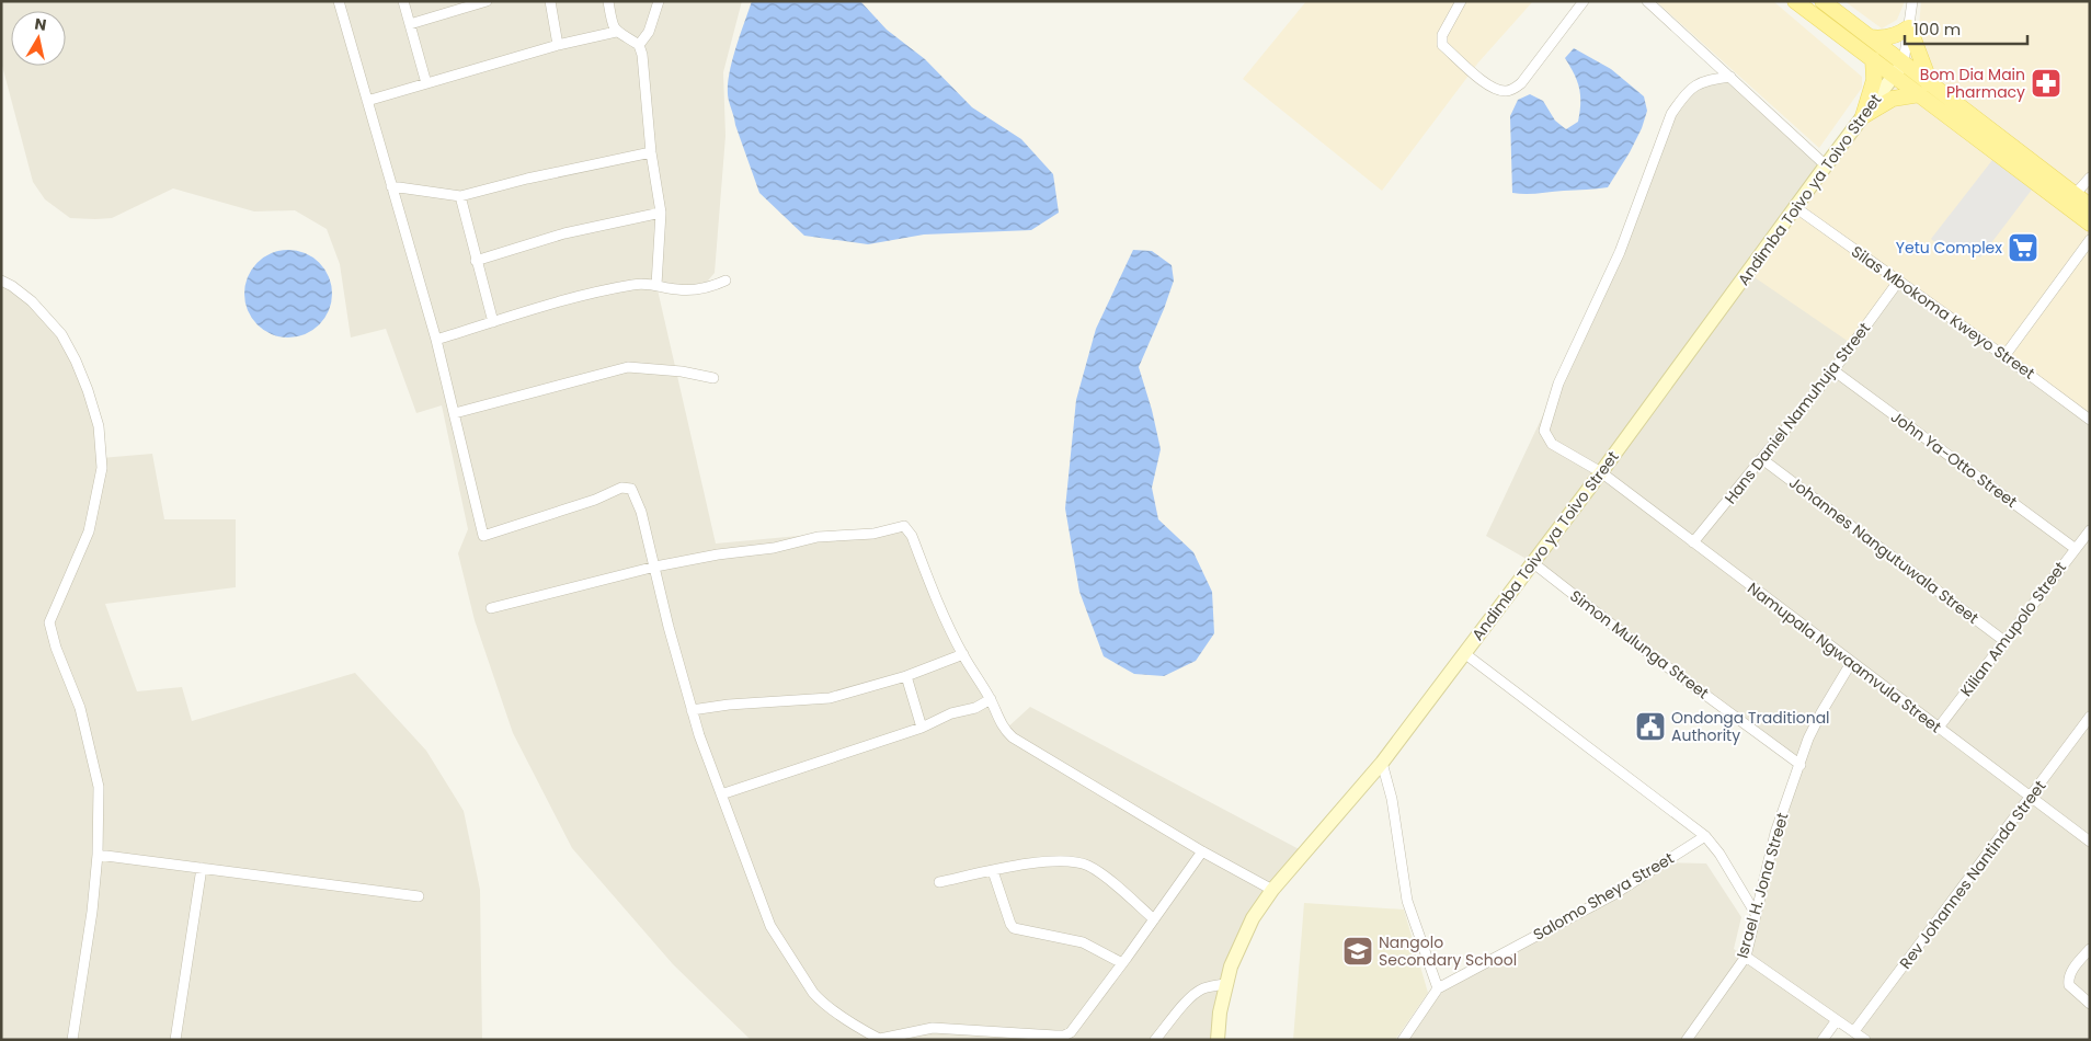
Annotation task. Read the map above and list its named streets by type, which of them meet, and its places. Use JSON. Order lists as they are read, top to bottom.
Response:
{
  "streets": {
    "street": [
      "Andimba Toivo ya Toivo Street",
      "Silas Mbokoma Kweyo Street",
      "Hans Daniel Namuhuja Street",
      "John Ya-Otto Street",
      "Johannes Nangutuwala Street",
      "Kilian Amupolo Street",
      "Simon Mulunga Street",
      "Namupala Ngwaamvula Street",
      "Rev Johannes Nantinda Street",
      "Israel H. Jona Street",
      "Salomo Sheya Street"
    ]
  },
  "crossings": [
    ["Andimba Toivo ya Toivo Street", "Silas Mbokoma Kweyo Street"],
    ["Andimba Toivo ya Toivo Street", "Simon Mulunga Street"],
    ["Andimba Toivo ya Toivo Street", "Namupala Ngwaamvula Street"],
    ["Silas Mbokoma Kweyo Street", "Hans Daniel Namuhuja Street"],
    ["Hans Daniel Namuhuja Street", "John Ya-Otto Street"],
    ["Hans Daniel Namuhuja Street", "Johannes Nangutuwala Street"],
    ["Hans Daniel Namuhuja Street", "Namupala Ngwaamvula Street"],
    ["John Ya-Otto Street", "Kilian Amupolo Street"],
    ["Johannes Nangutuwala Street", "Kilian Amupolo Street"],
    ["Kilian Amupolo Street", "Namupala Ngwaamvula Street"],
    ["Simon Mulunga Street", "Israel H. Jona Street"],
    ["Namupala Ngwaamvula Street", "Rev Johannes Nantinda Street"],
    ["Namupala Ngwaamvula Street", "Israel H. Jona Street"]
  ],
  "places": {
    "pharmacy": ["Bom Dia Main Pharmacy"],
    "supermarket": ["Yetu Complex"],
    "public building": ["Ondonga Traditional Authority"],
    "school or university": ["Nangolo Secondary School"]
  },
  "scale_bar": "100 m",
  "north": "top"
}
